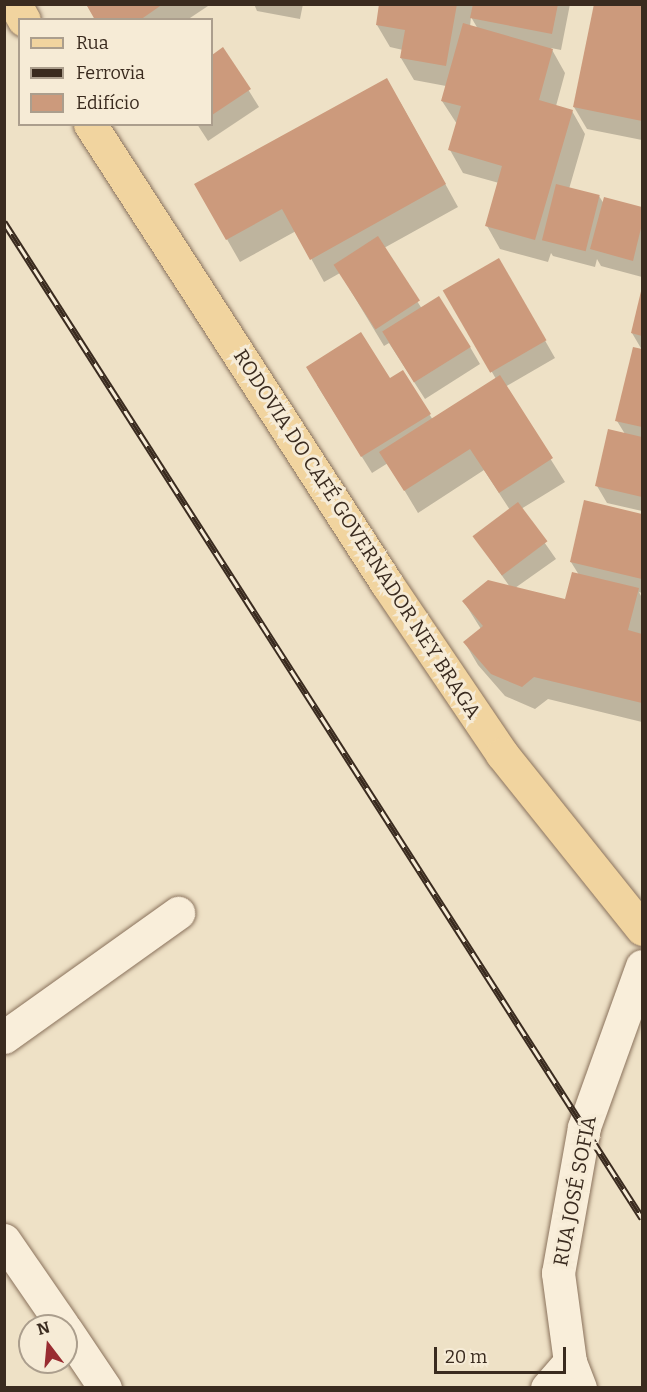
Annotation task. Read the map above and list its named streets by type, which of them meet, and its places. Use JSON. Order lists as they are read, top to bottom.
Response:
{
  "streets": {
    "main road": ["RODOVIA DO CAFÉ GOVERNADOR NEY BRAGA"],
    "street": ["RUA JOSÉ SOFIA"]
  },
  "legend": ["Rua", "Ferrovia", "Edifício"],
  "scale_bar": "20 m",
  "north": "top"
}
